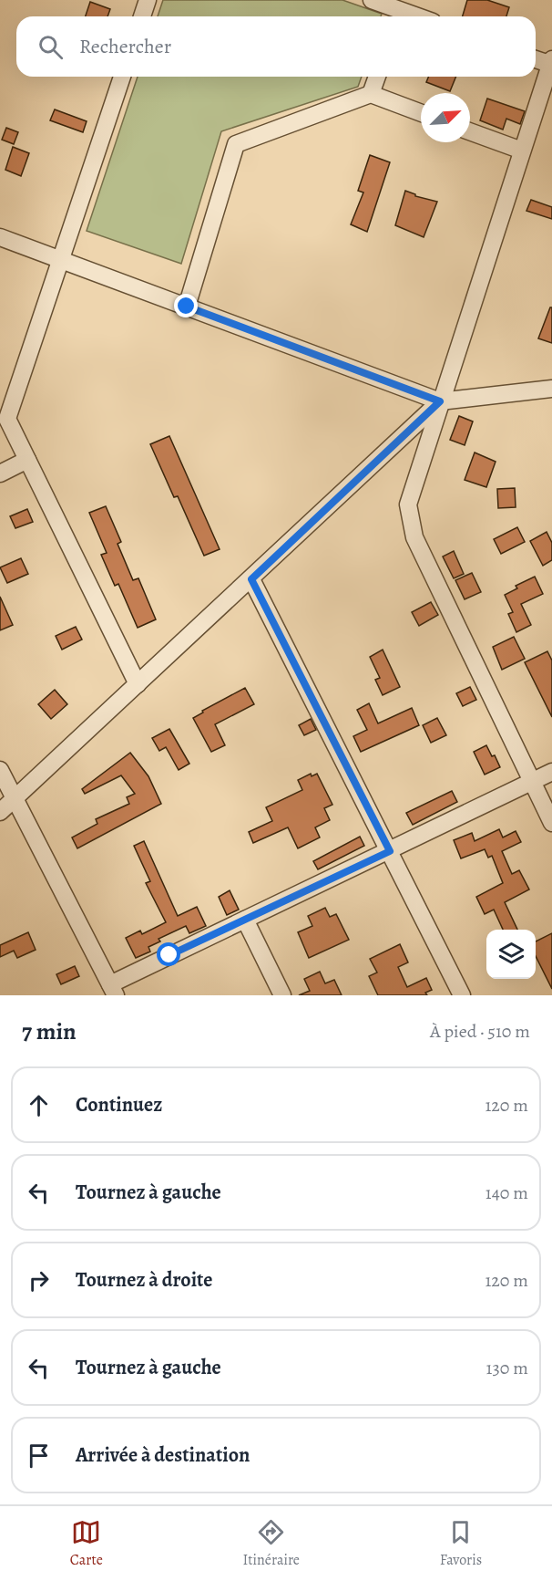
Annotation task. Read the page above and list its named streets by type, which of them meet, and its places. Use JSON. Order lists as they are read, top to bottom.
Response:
{
  "north": "top right",
  "page": {
    "search": "Rechercher",
    "heading": ["7 min", "À pied · 510 m"],
    "list": [
      ["Continuez", "120 m"],
      ["Tournez à gauche", "140 m"],
      ["Tournez à droite", "120 m"],
      ["Tournez à gauche", "130 m"],
      "Arrivée à destination"
    ],
    "nav": ["Carte", "Itinéraire", "Favoris"]
  }
}
